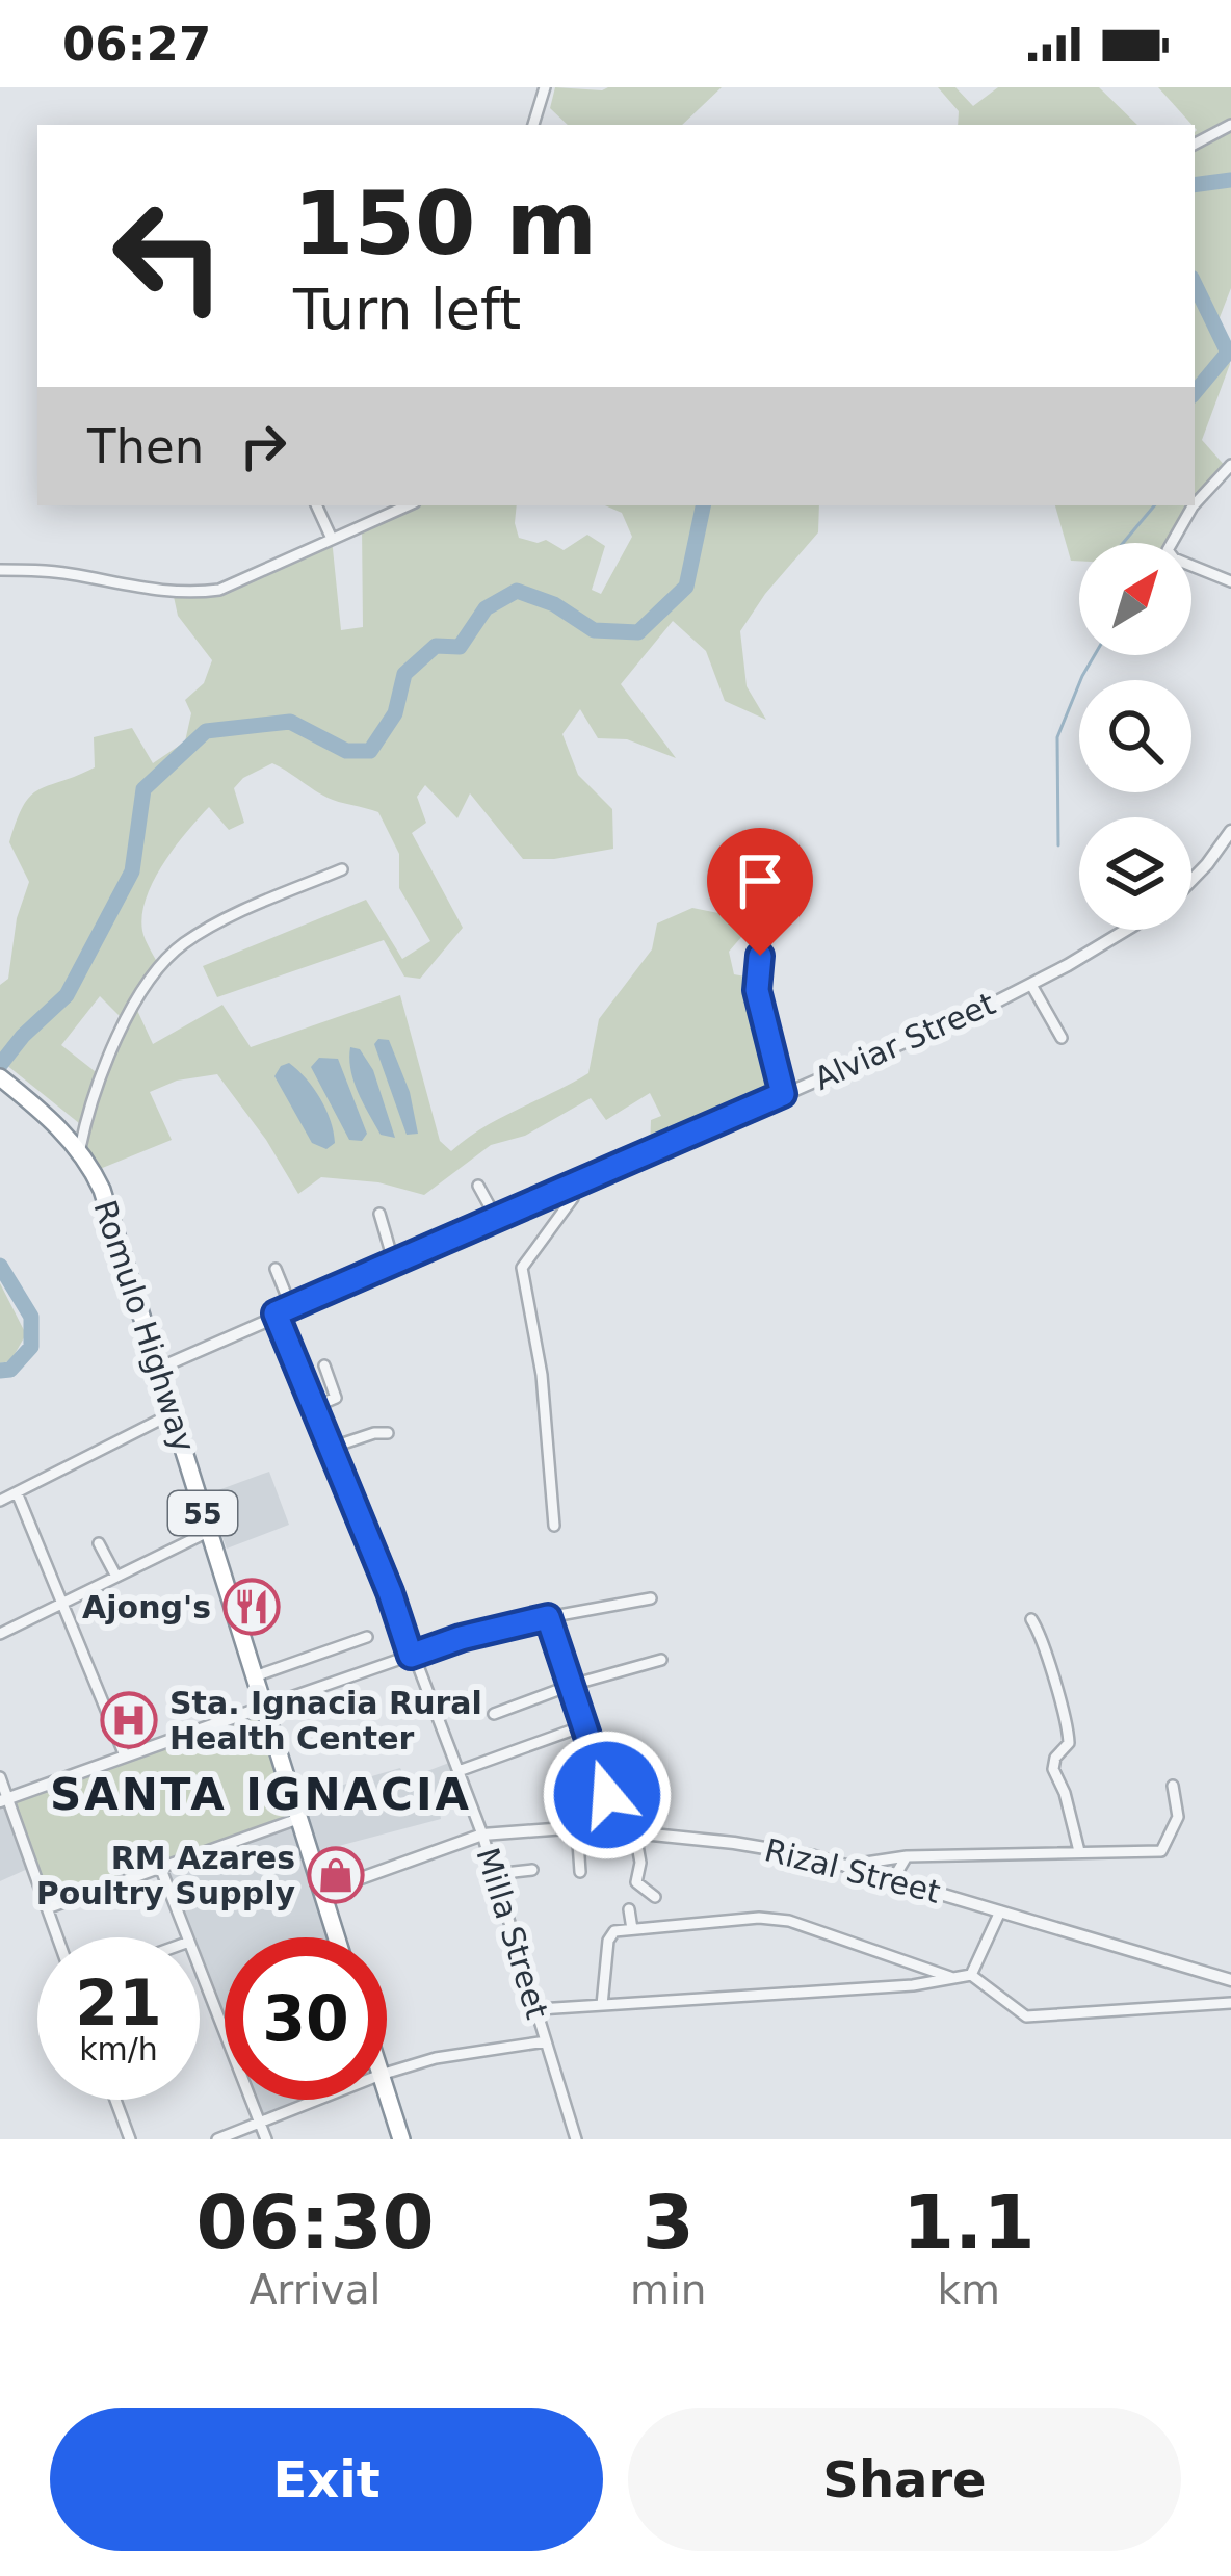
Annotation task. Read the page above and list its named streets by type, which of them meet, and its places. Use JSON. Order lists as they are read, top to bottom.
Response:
{
  "streets": {
    "highway": ["Romulo Highway", "55"],
    "street": ["Alviar Street", "Rizal Street", "Milla Street"]
  },
  "crossings": [
    ["Alviar Street", "Romulo Highway"],
    ["Alviar Street", "Milla Street"],
    ["Romulo Highway", "Rizal Street"],
    ["Rizal Street", "Milla Street"]
  ],
  "districts": ["SANTA IGNACIA"],
  "places": {
    "restaurant": ["Ajong's"],
    "hospital": ["Sta. Ignacia Rural Health Center"],
    "shop": ["RM Azares Poultry Supply"]
  },
  "north": "top right",
  "page": {
    "status": "06:27",
    "turn": ["150 m", "Turn left"],
    "then": "Then",
    "speed": "21 km/h",
    "limit": "30",
    "eta": [
      "06:30",
      "Arrival",
      "3",
      "min",
      "1.1",
      "km"
    ],
    "buttons": ["Exit", "Share"]
  }
}
